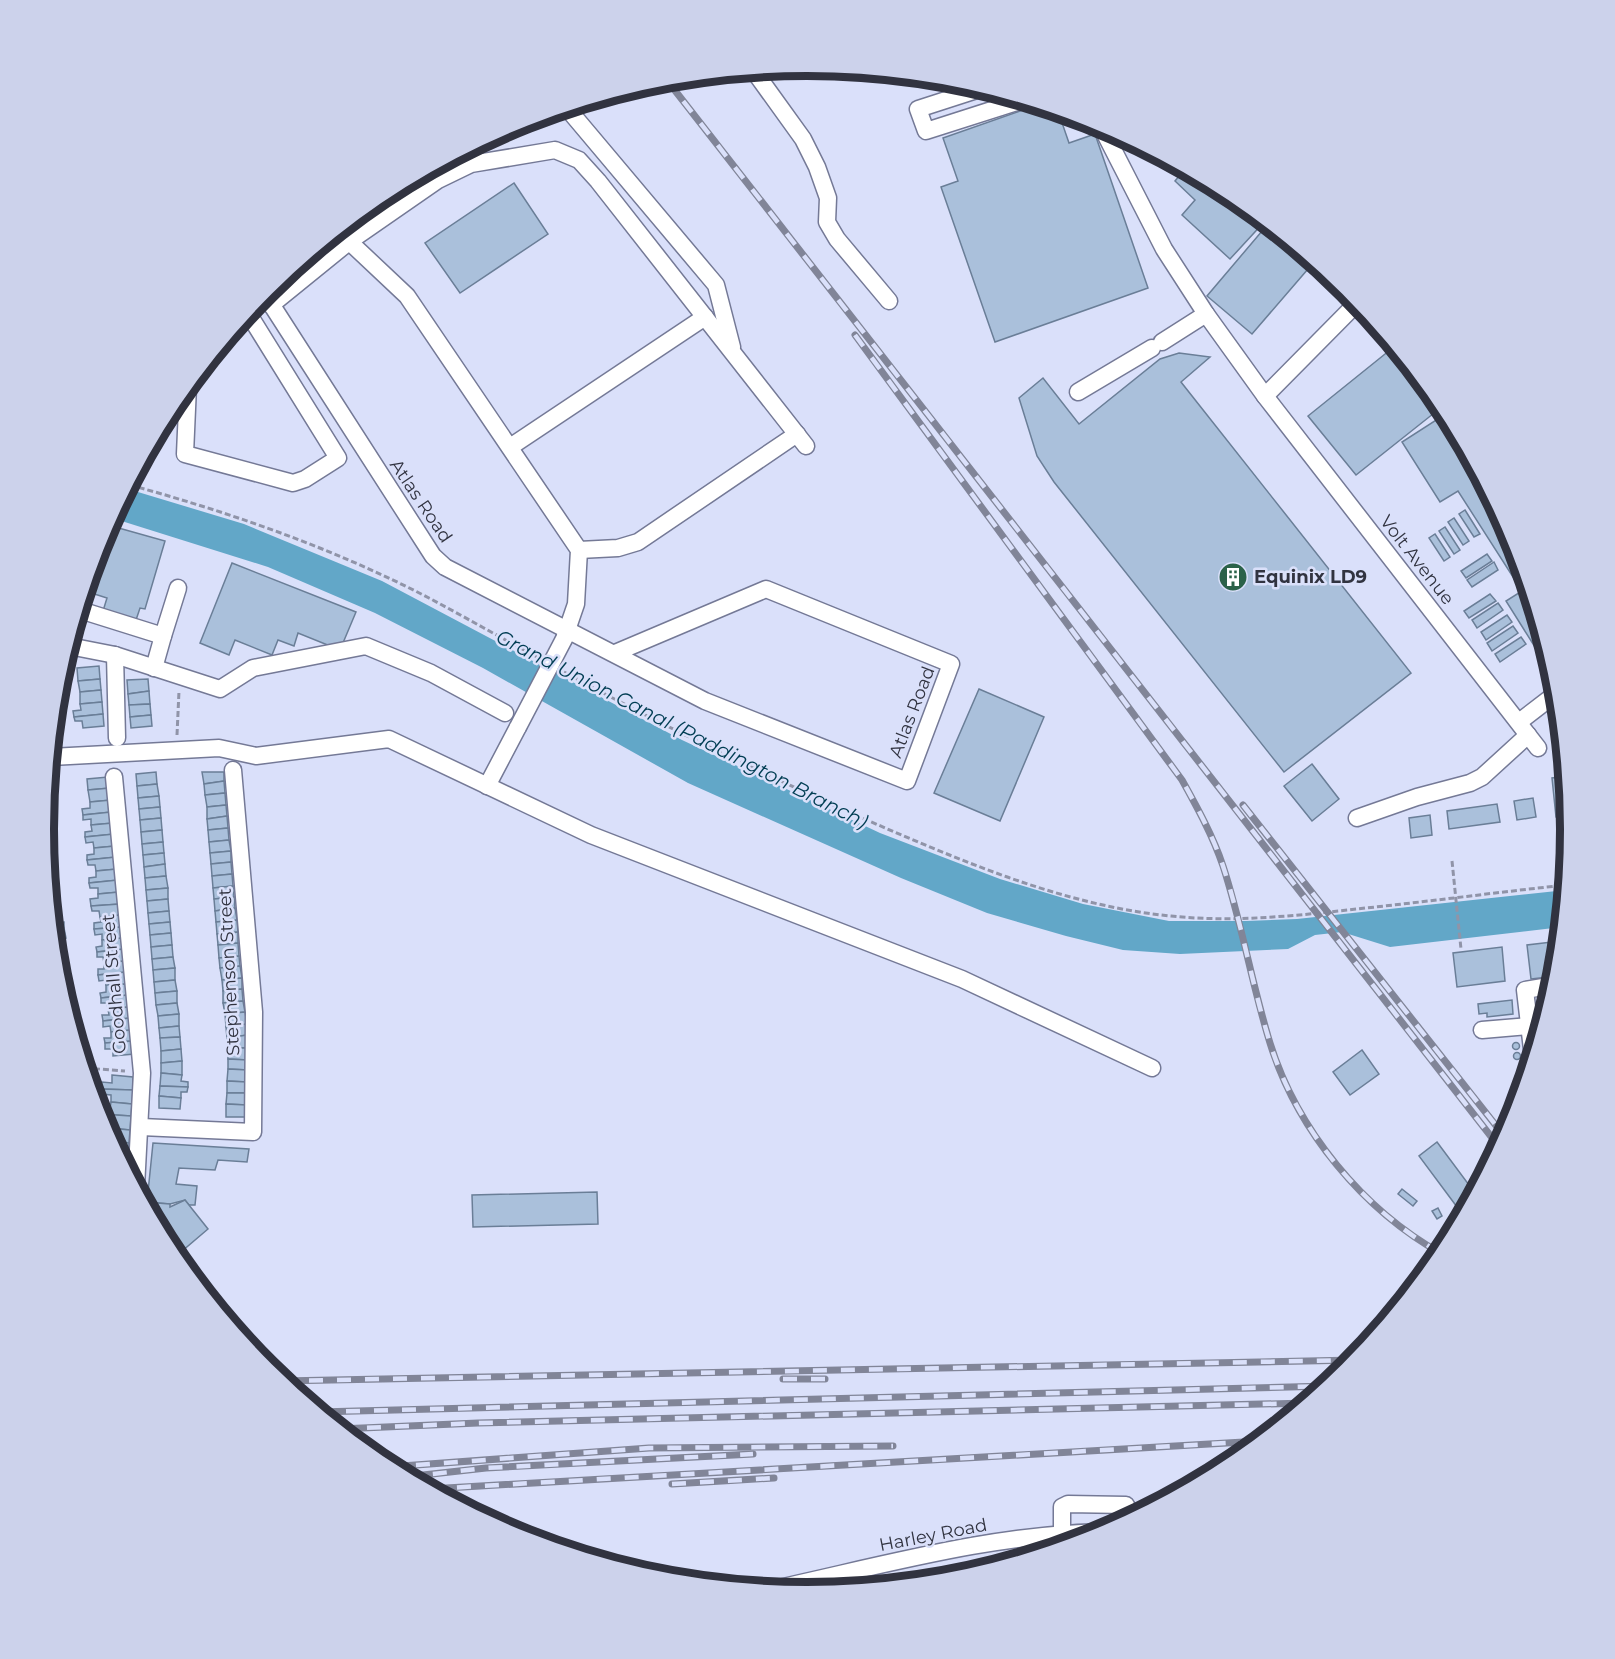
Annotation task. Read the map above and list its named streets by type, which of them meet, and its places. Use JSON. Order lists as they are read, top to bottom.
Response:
{
  "streets": {
    "street": [
      "Atlas Road",
      "Volt Avenue",
      "Stephenson Street",
      "Goodhall Street",
      "Harley Road"
    ]
  },
  "crossings": [
    ["Stephenson Street", "Goodhall Street"]
  ],
  "water": ["Grand Union Canal (Paddington Branch)"],
  "places": {
    "building": ["Equinix LD9"]
  }
}
